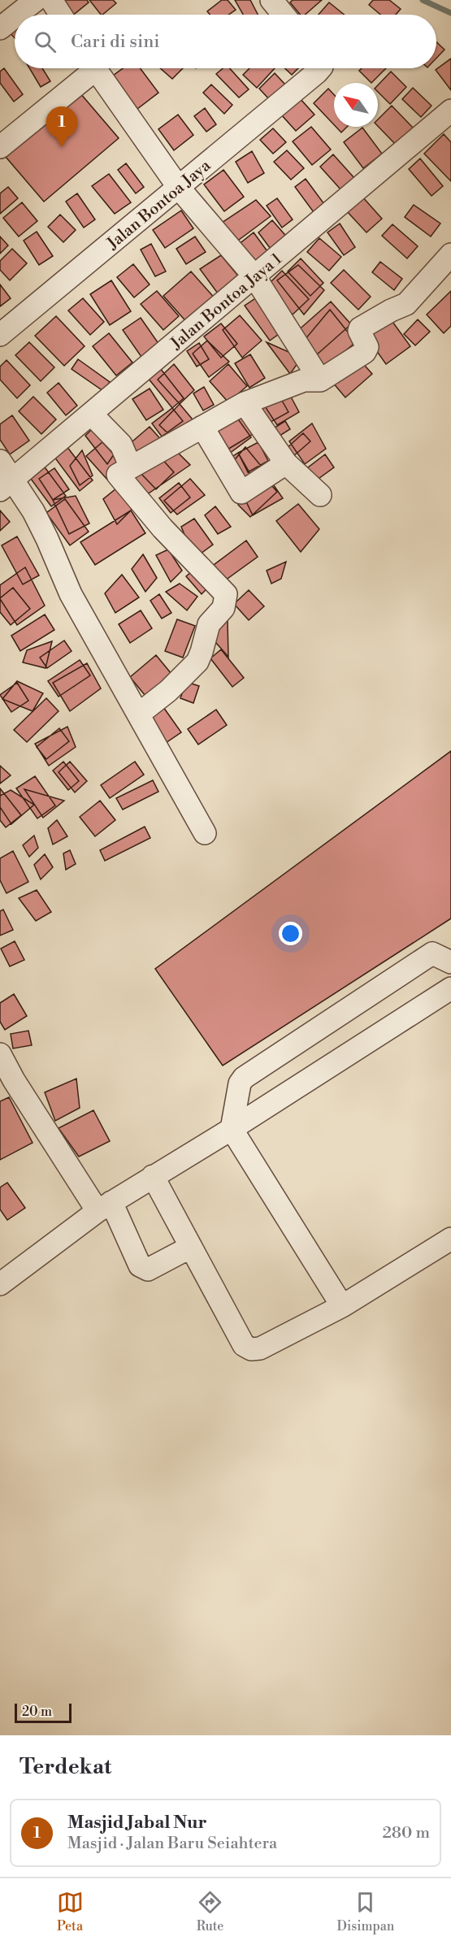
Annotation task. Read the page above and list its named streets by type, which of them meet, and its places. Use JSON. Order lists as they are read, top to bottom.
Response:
{
  "streets": {
    "street": ["Jalan Bontoa Jaya", "Jalan Bontoa Jaya 1"]
  },
  "scale_bar": "20 m",
  "north": "top left",
  "page": {
    "search": "Cari di sini",
    "pins": "1",
    "scale": "20 m",
    "heading": "Terdekat",
    "list": [
      {
        "mark": "1",
        "name": "Masjid Jabal Nur",
        "note": "Masjid · Jalan Baru Seiahtera",
        "value": "280 m"
      }
    ],
    "nav": ["Peta", "Rute", "Disimpan"]
  }
}
